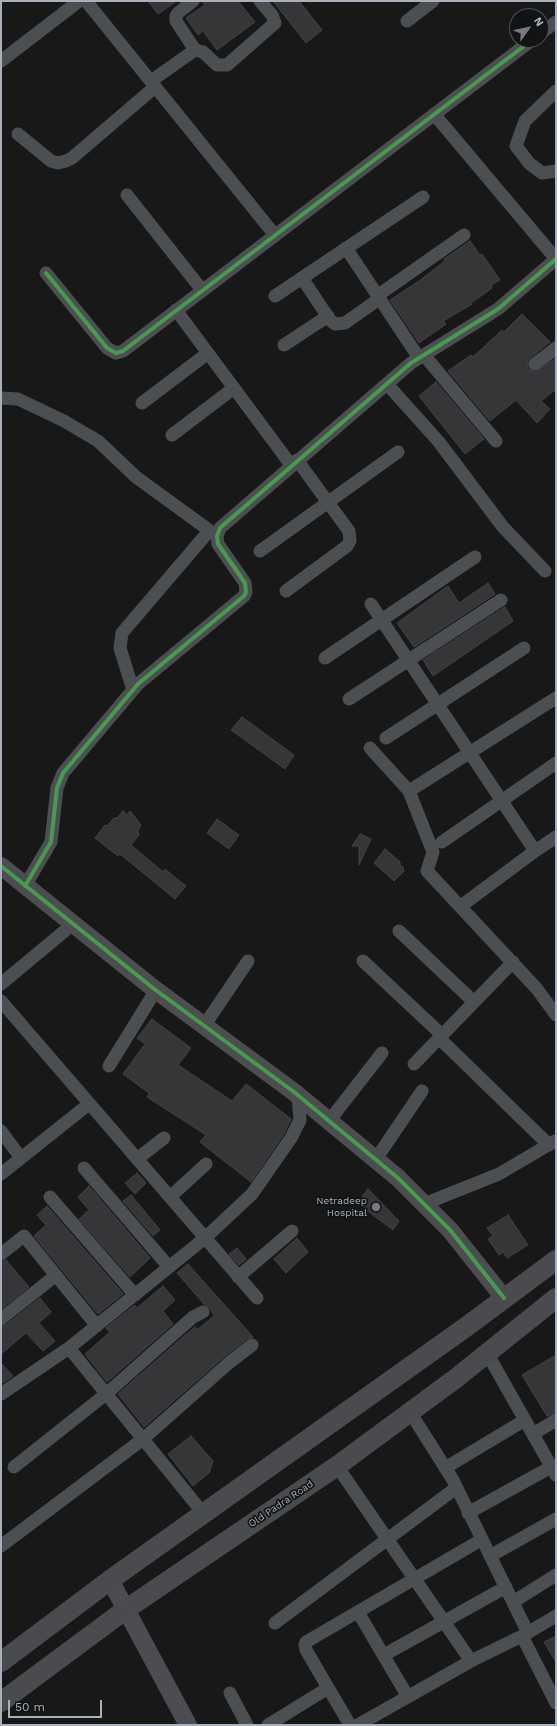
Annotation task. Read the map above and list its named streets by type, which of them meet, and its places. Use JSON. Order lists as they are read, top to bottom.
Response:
{
  "streets": {
    "main road": ["Old Padra Road"]
  },
  "places": ["Netradeep Hospital"],
  "scale_bar": "50 m",
  "north": "top right"
}
